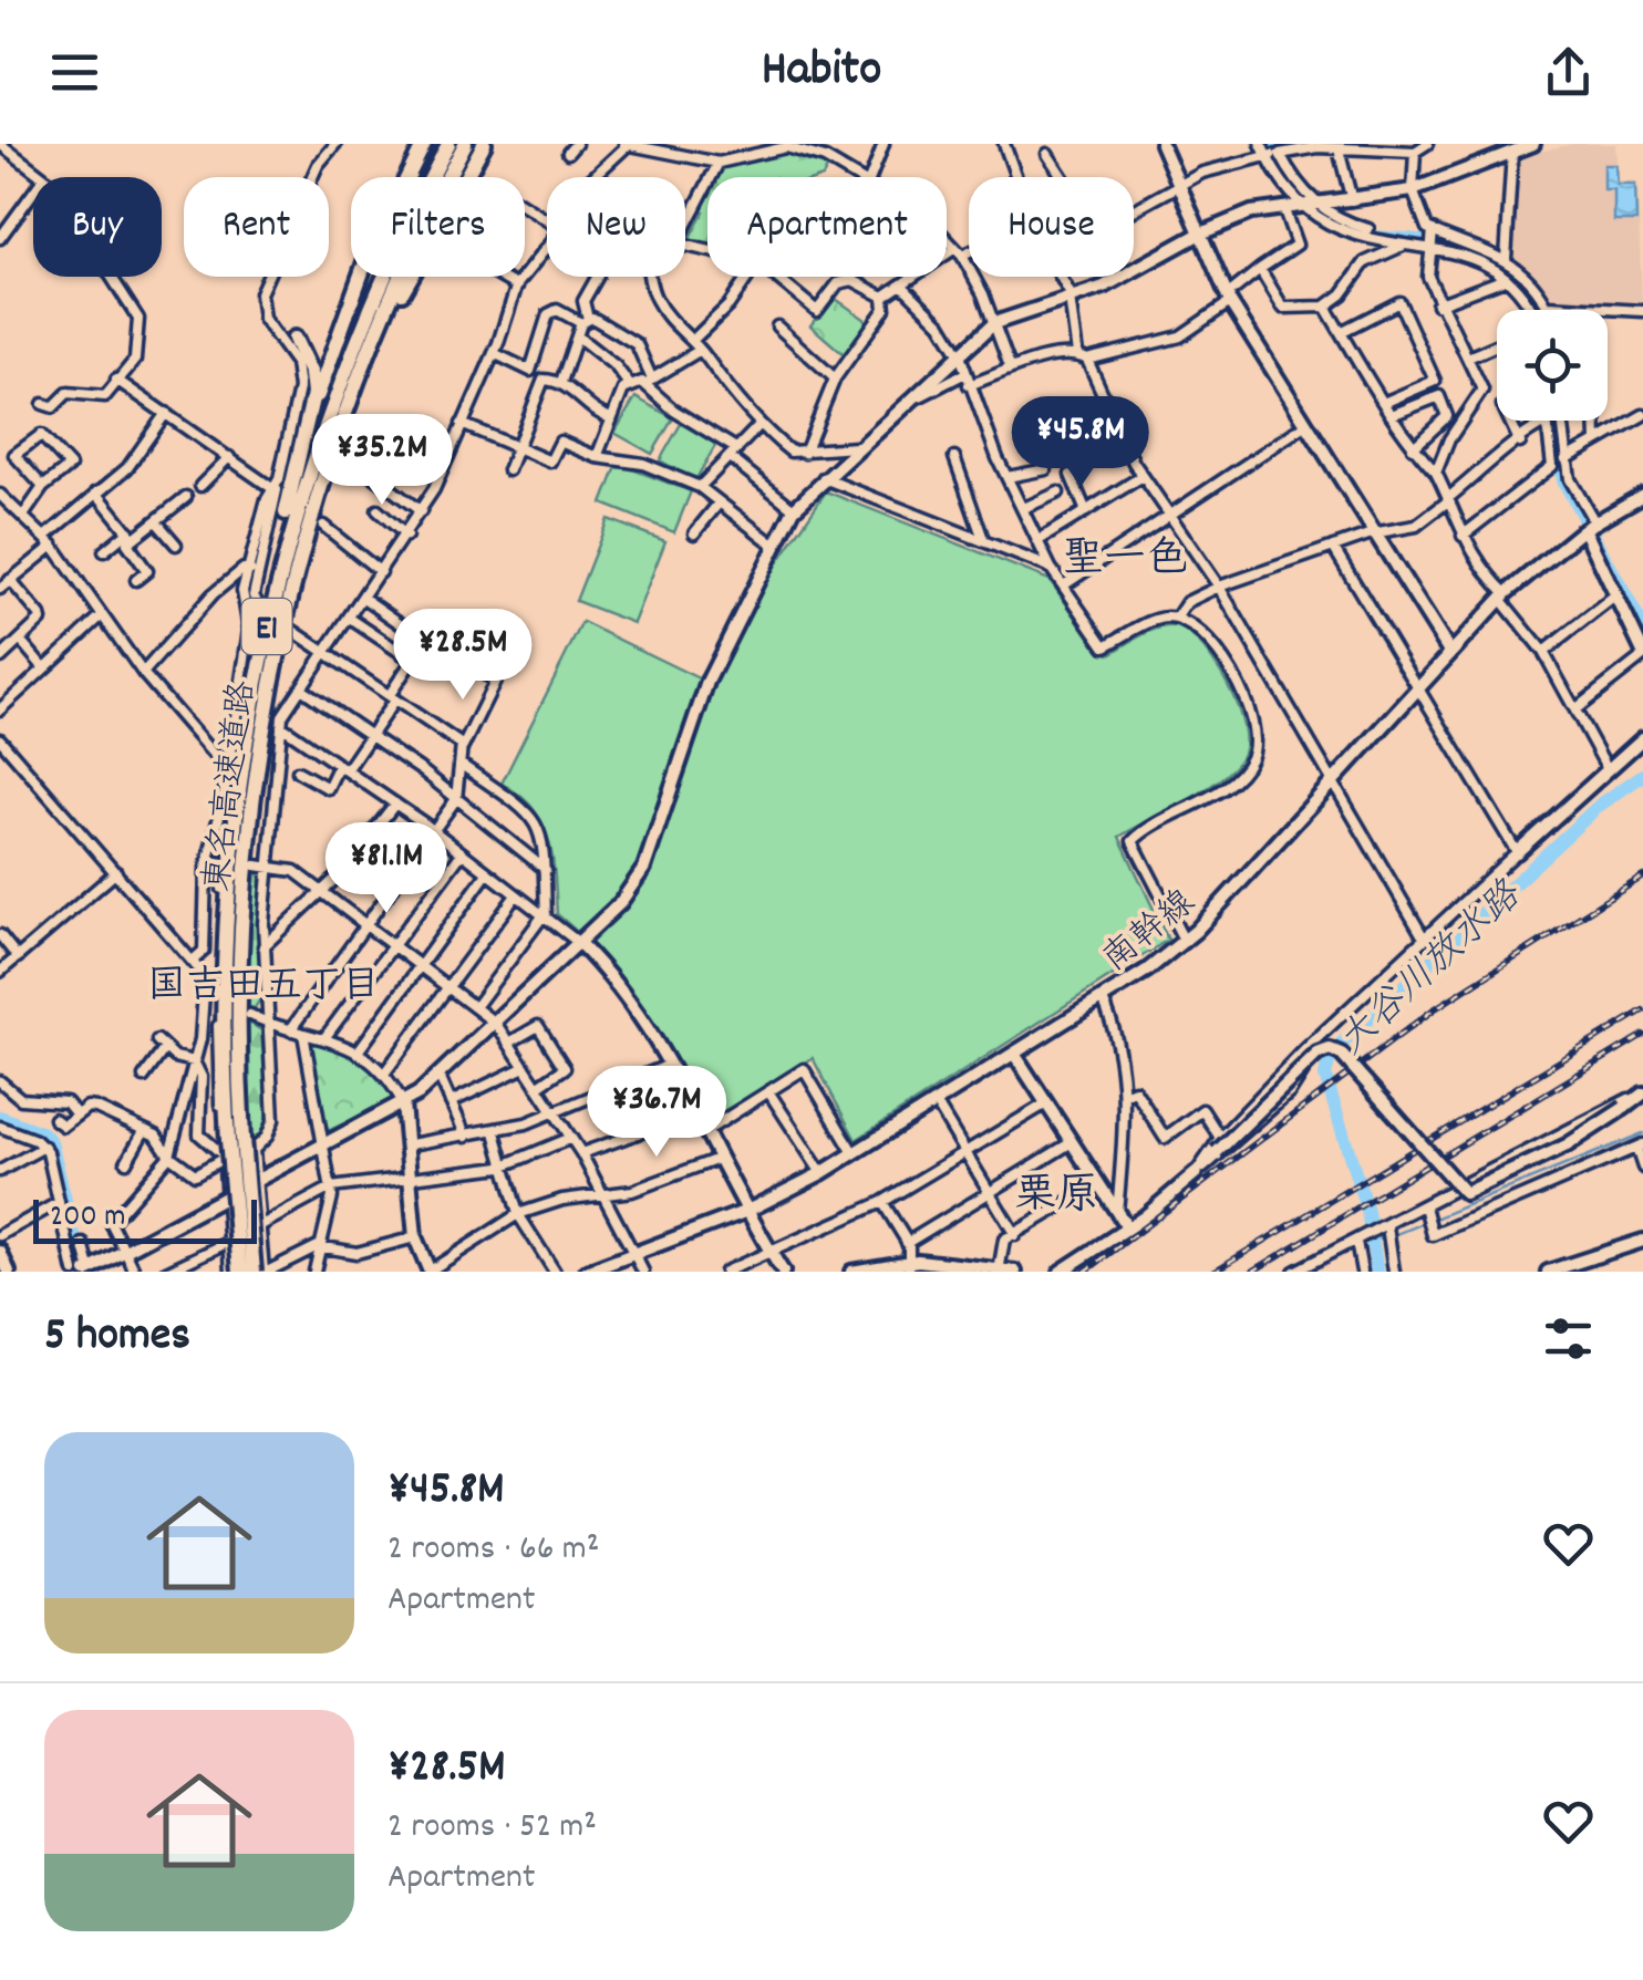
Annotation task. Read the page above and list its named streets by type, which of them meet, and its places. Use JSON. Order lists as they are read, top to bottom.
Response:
{
  "streets": {
    "highway": ["E1", "東名高速道路"],
    "street": ["南幹線"]
  },
  "districts": ["聖一色", "国吉田五丁目", "栗原"],
  "water": ["大谷川放水路"],
  "scale_bar": "200 m",
  "page": {
    "header": "Habito",
    "chip": [
      "Buy",
      "Rent",
      "Filters",
      "New",
      "Apartment",
      "House"
    ],
    "price": [
      "¥45.8M",
      "¥35.2M",
      "¥28.5M",
      "¥81.1M",
      "¥36.7M"
    ],
    "scale": "200 m",
    "heading": "5 homes",
    "list": [
      {
        "name": "¥45.8M",
        "note": "2 rooms · 66 m² · Apartment"
      },
      {
        "name": "¥28.5M",
        "note": "2 rooms · 52 m² · Apartment"
      }
    ]
  }
}
